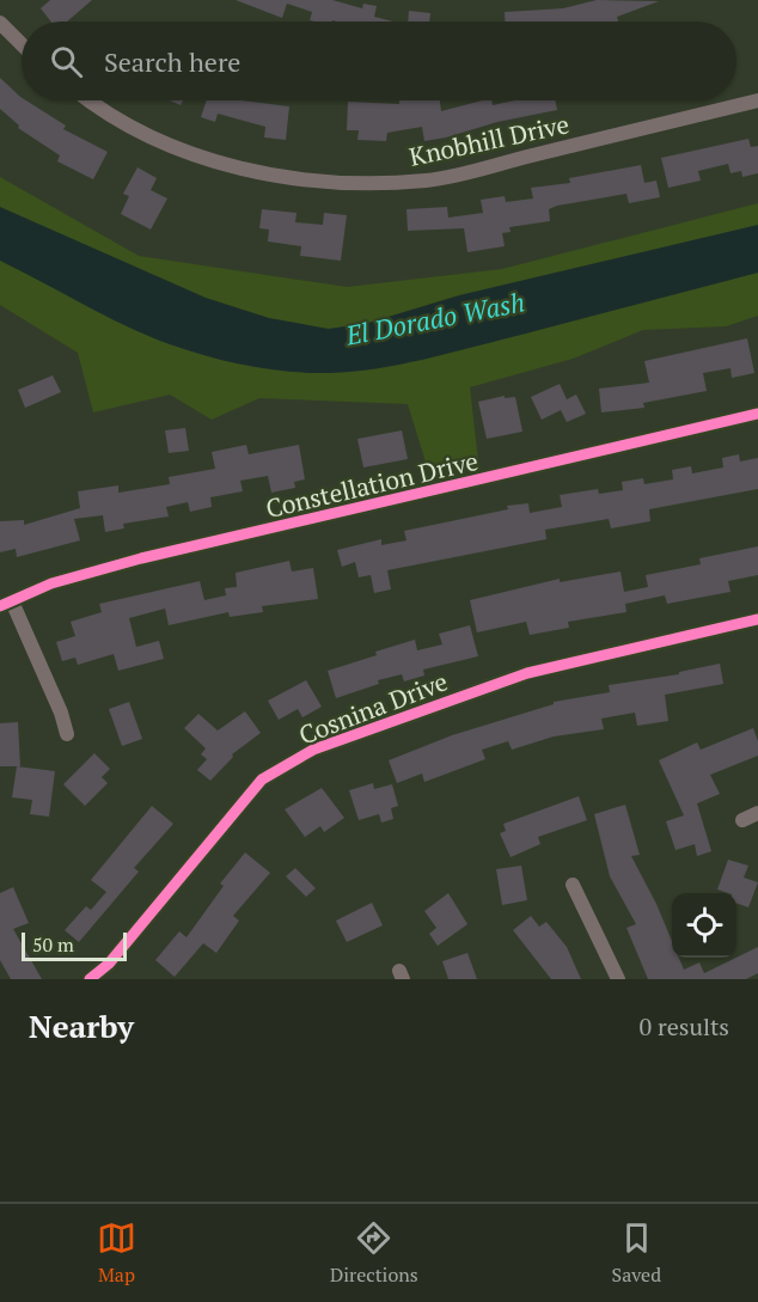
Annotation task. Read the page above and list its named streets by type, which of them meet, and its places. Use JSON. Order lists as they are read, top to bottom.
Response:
{
  "streets": {
    "street": ["Knobhill Drive", "Constellation Drive", "Cosnina Drive"]
  },
  "water": ["El Dorado Wash"],
  "scale_bar": "50 m",
  "page": {
    "search": "Search here",
    "scale": "50 m",
    "heading": ["Nearby", "0 results"],
    "nav": ["Map", "Directions", "Saved"]
  }
}
